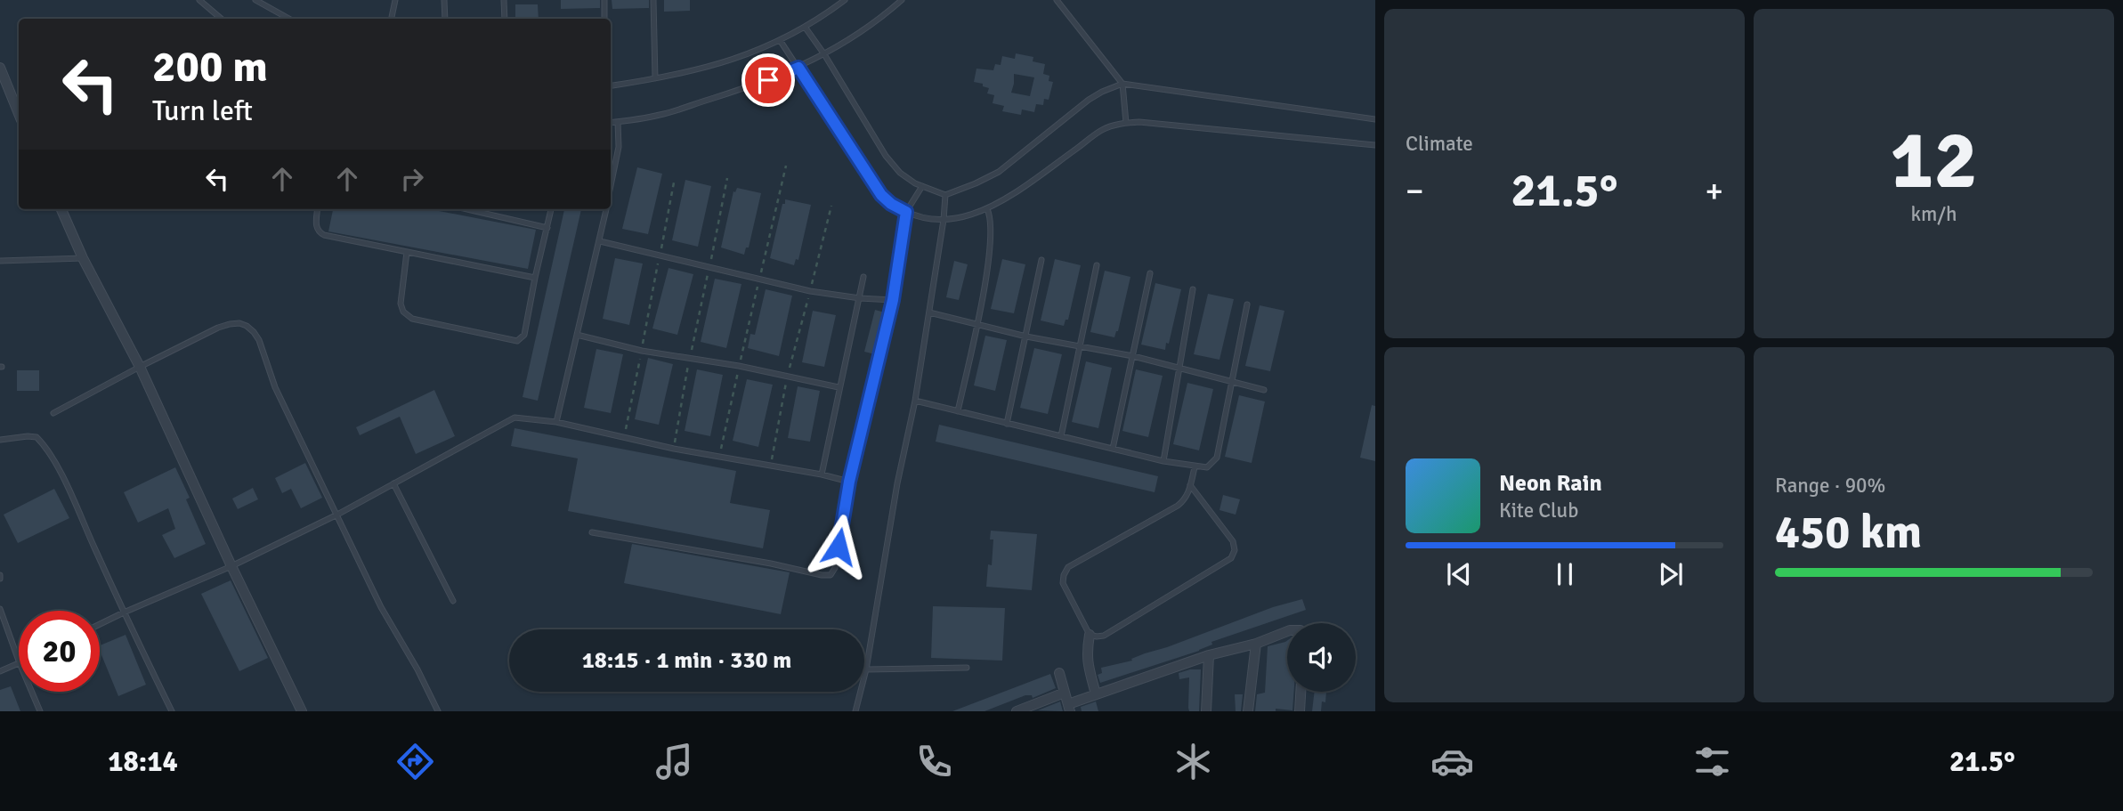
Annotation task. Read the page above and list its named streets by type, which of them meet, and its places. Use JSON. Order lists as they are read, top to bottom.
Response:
{
  "page": {
    "tile": [
      "Climate",
      ["12", "km/h"],
      ["Range · 90%", "450 km"]
    ],
    "turn": ["200 m", "Turn left"],
    "heat": ["−", "21.5°", "+"],
    "song": ["Neon Rain", "Kite Club"],
    "limit": "20",
    "trip": "18:15 · 1 min · 330 m",
    "tabs": ["18:14", "21.5°"]
  }
}
